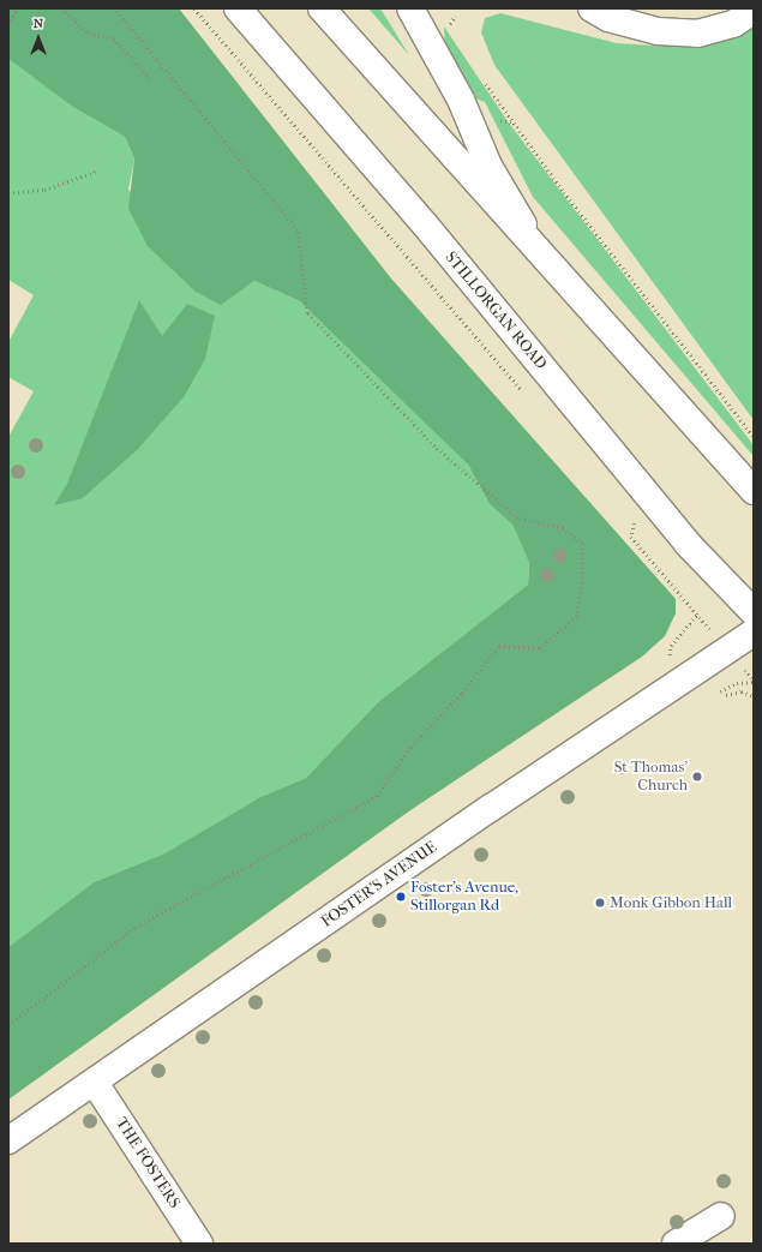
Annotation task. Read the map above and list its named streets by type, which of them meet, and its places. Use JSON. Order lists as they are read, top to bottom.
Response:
{
  "streets": {
    "main road": ["STILLORGAN ROAD", "FOSTER'S AVENUE", "THE FOSTERS"]
  },
  "crossings": [
    ["FOSTER'S AVENUE", "THE FOSTERS"]
  ],
  "places": ["St Thomas' Church", "Foster's Avenue, Stillorgan Rd", "Monk Gibbon Hall"],
  "north": "top"
}
